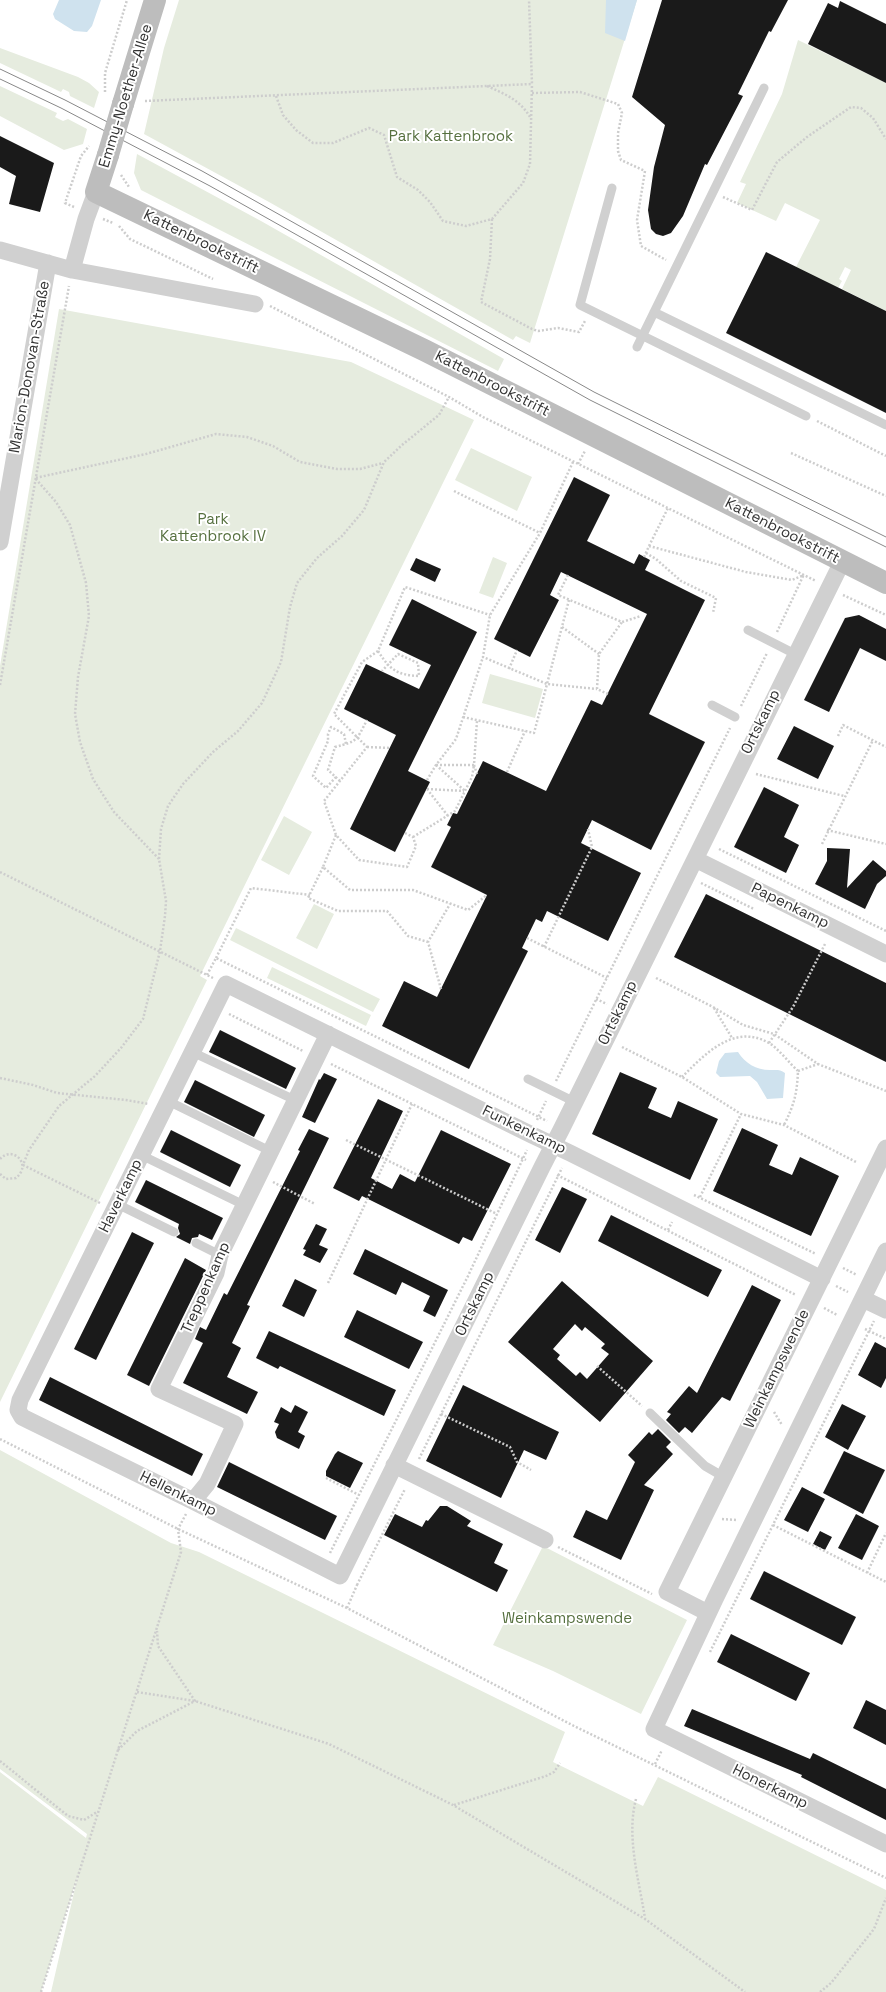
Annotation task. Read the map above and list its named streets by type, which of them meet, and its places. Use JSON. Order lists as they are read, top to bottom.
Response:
{
  "streets": {
    "main road": ["Emmy-Noether-Allee", "Kattenbrookstrift"],
    "street": [
      "Marion-Donovan-Straße",
      "Ortskamp",
      "Papenkamp",
      "Funkenkamp",
      "Haverkamp",
      "Treppenkamp",
      "Weinkampswende",
      "Hellenkamp",
      "Honerkamp"
    ]
  },
  "crossings": [
    ["Emmy-Noether-Allee", "Kattenbrookstrift"],
    ["Emmy-Noether-Allee", "Marion-Donovan-Straße"],
    ["Kattenbrookstrift", "Marion-Donovan-Straße"],
    ["Kattenbrookstrift", "Ortskamp"],
    ["Ortskamp", "Papenkamp"],
    ["Ortskamp", "Funkenkamp"],
    ["Ortskamp", "Hellenkamp"],
    ["Funkenkamp", "Haverkamp"],
    ["Funkenkamp", "Treppenkamp"],
    ["Funkenkamp", "Weinkampswende"],
    ["Haverkamp", "Hellenkamp"],
    ["Treppenkamp", "Hellenkamp"]
  ],
  "parks": ["Park Kattenbrook", "Park Kattenbrook IV", "Weinkampswende"]
}
